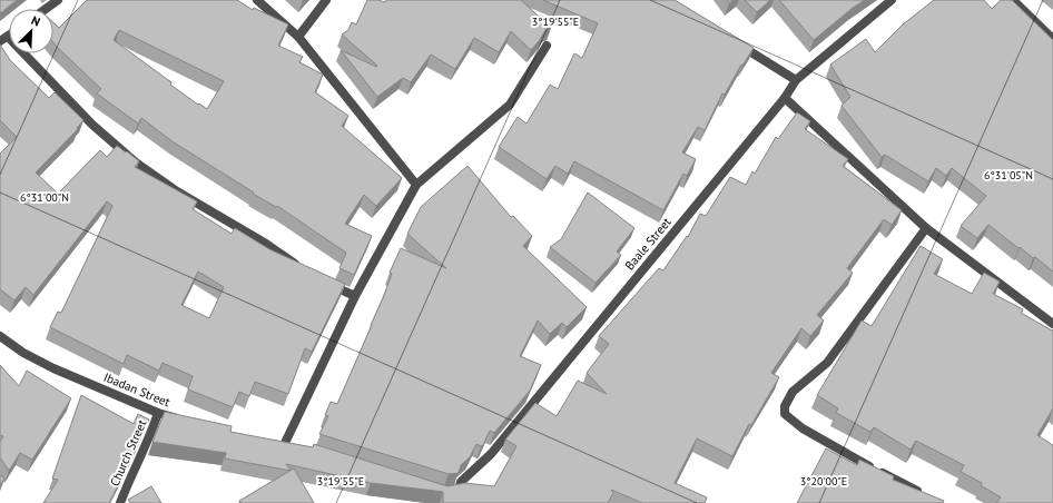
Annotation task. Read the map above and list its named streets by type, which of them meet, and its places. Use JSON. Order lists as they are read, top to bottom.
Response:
{
  "streets": {
    "street": ["Baale Street", "Ibadan Street", "Church Street"]
  },
  "crossings": [
    ["Ibadan Street", "Church Street"]
  ],
  "north": "top right",
  "coordinates": [
    "3°19'55\"E",
    "6°31'05\"N",
    "6°31'00\"N",
    "3°20'00\"E"
  ]
}
